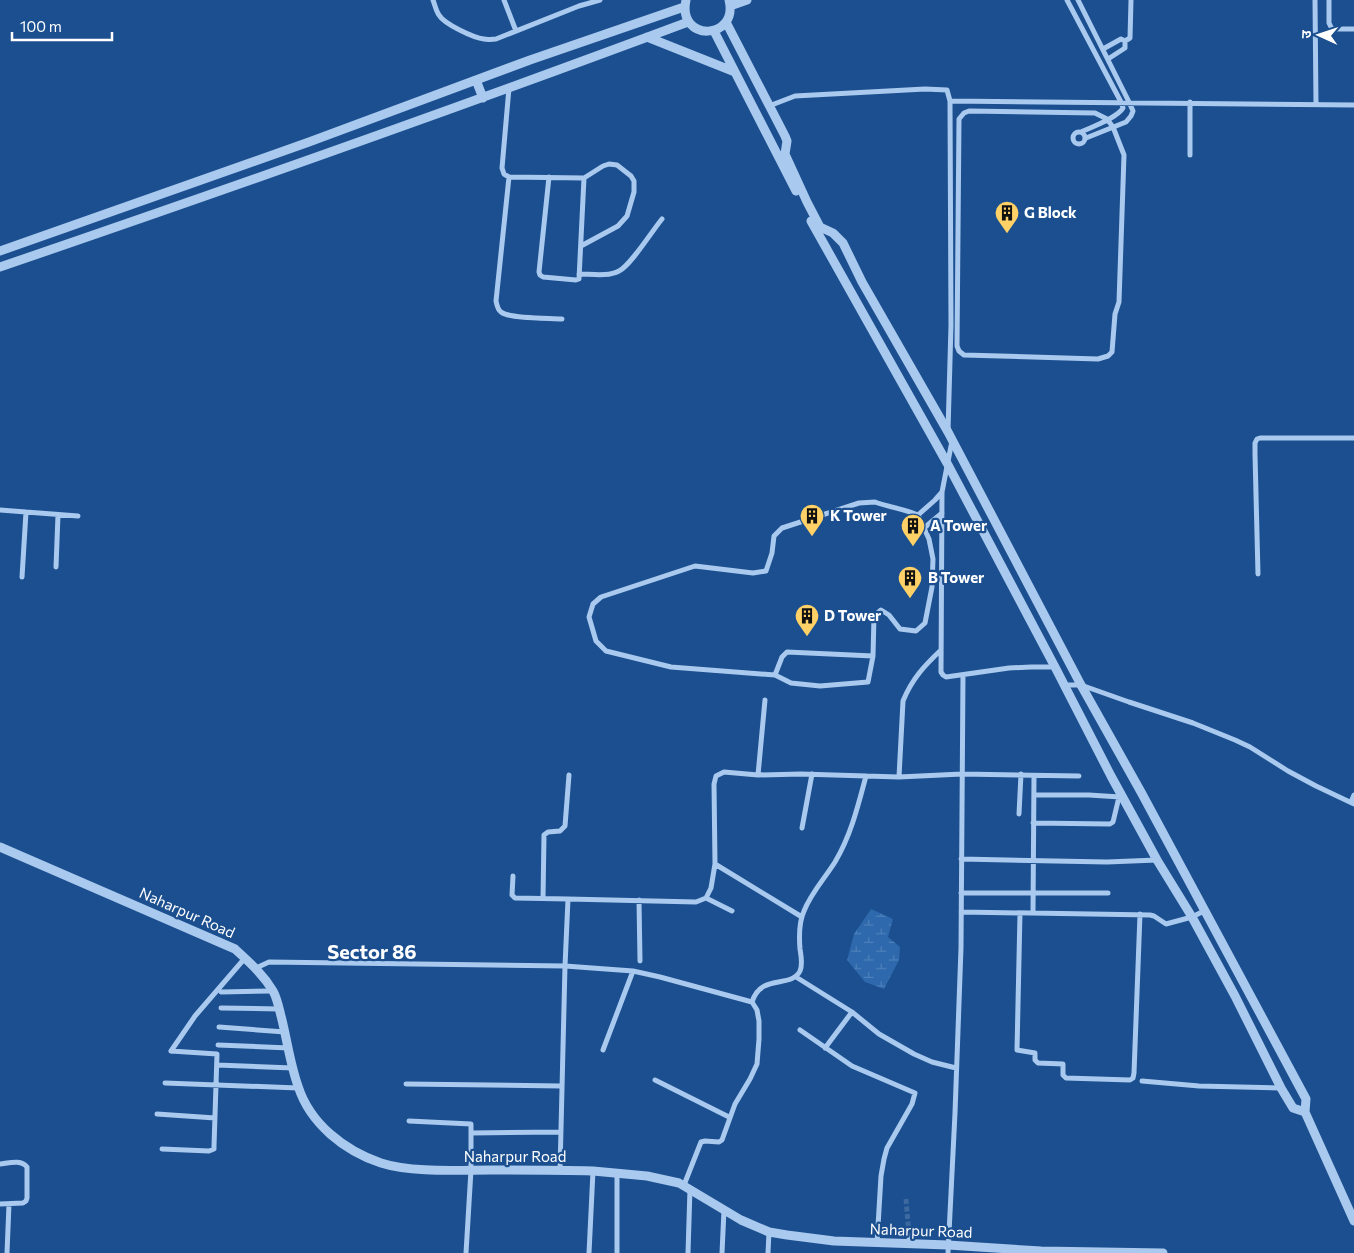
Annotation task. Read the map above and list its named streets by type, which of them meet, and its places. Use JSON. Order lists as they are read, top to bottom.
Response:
{
  "streets": {
    "street": ["Naharpur Road"]
  },
  "districts": ["Sector 86"],
  "places": {
    "building": [
      "G Block",
      "K Tower",
      "A Tower",
      "B Tower",
      "D Tower"
    ]
  },
  "scale_bar": "100 m",
  "north": "left"
}
